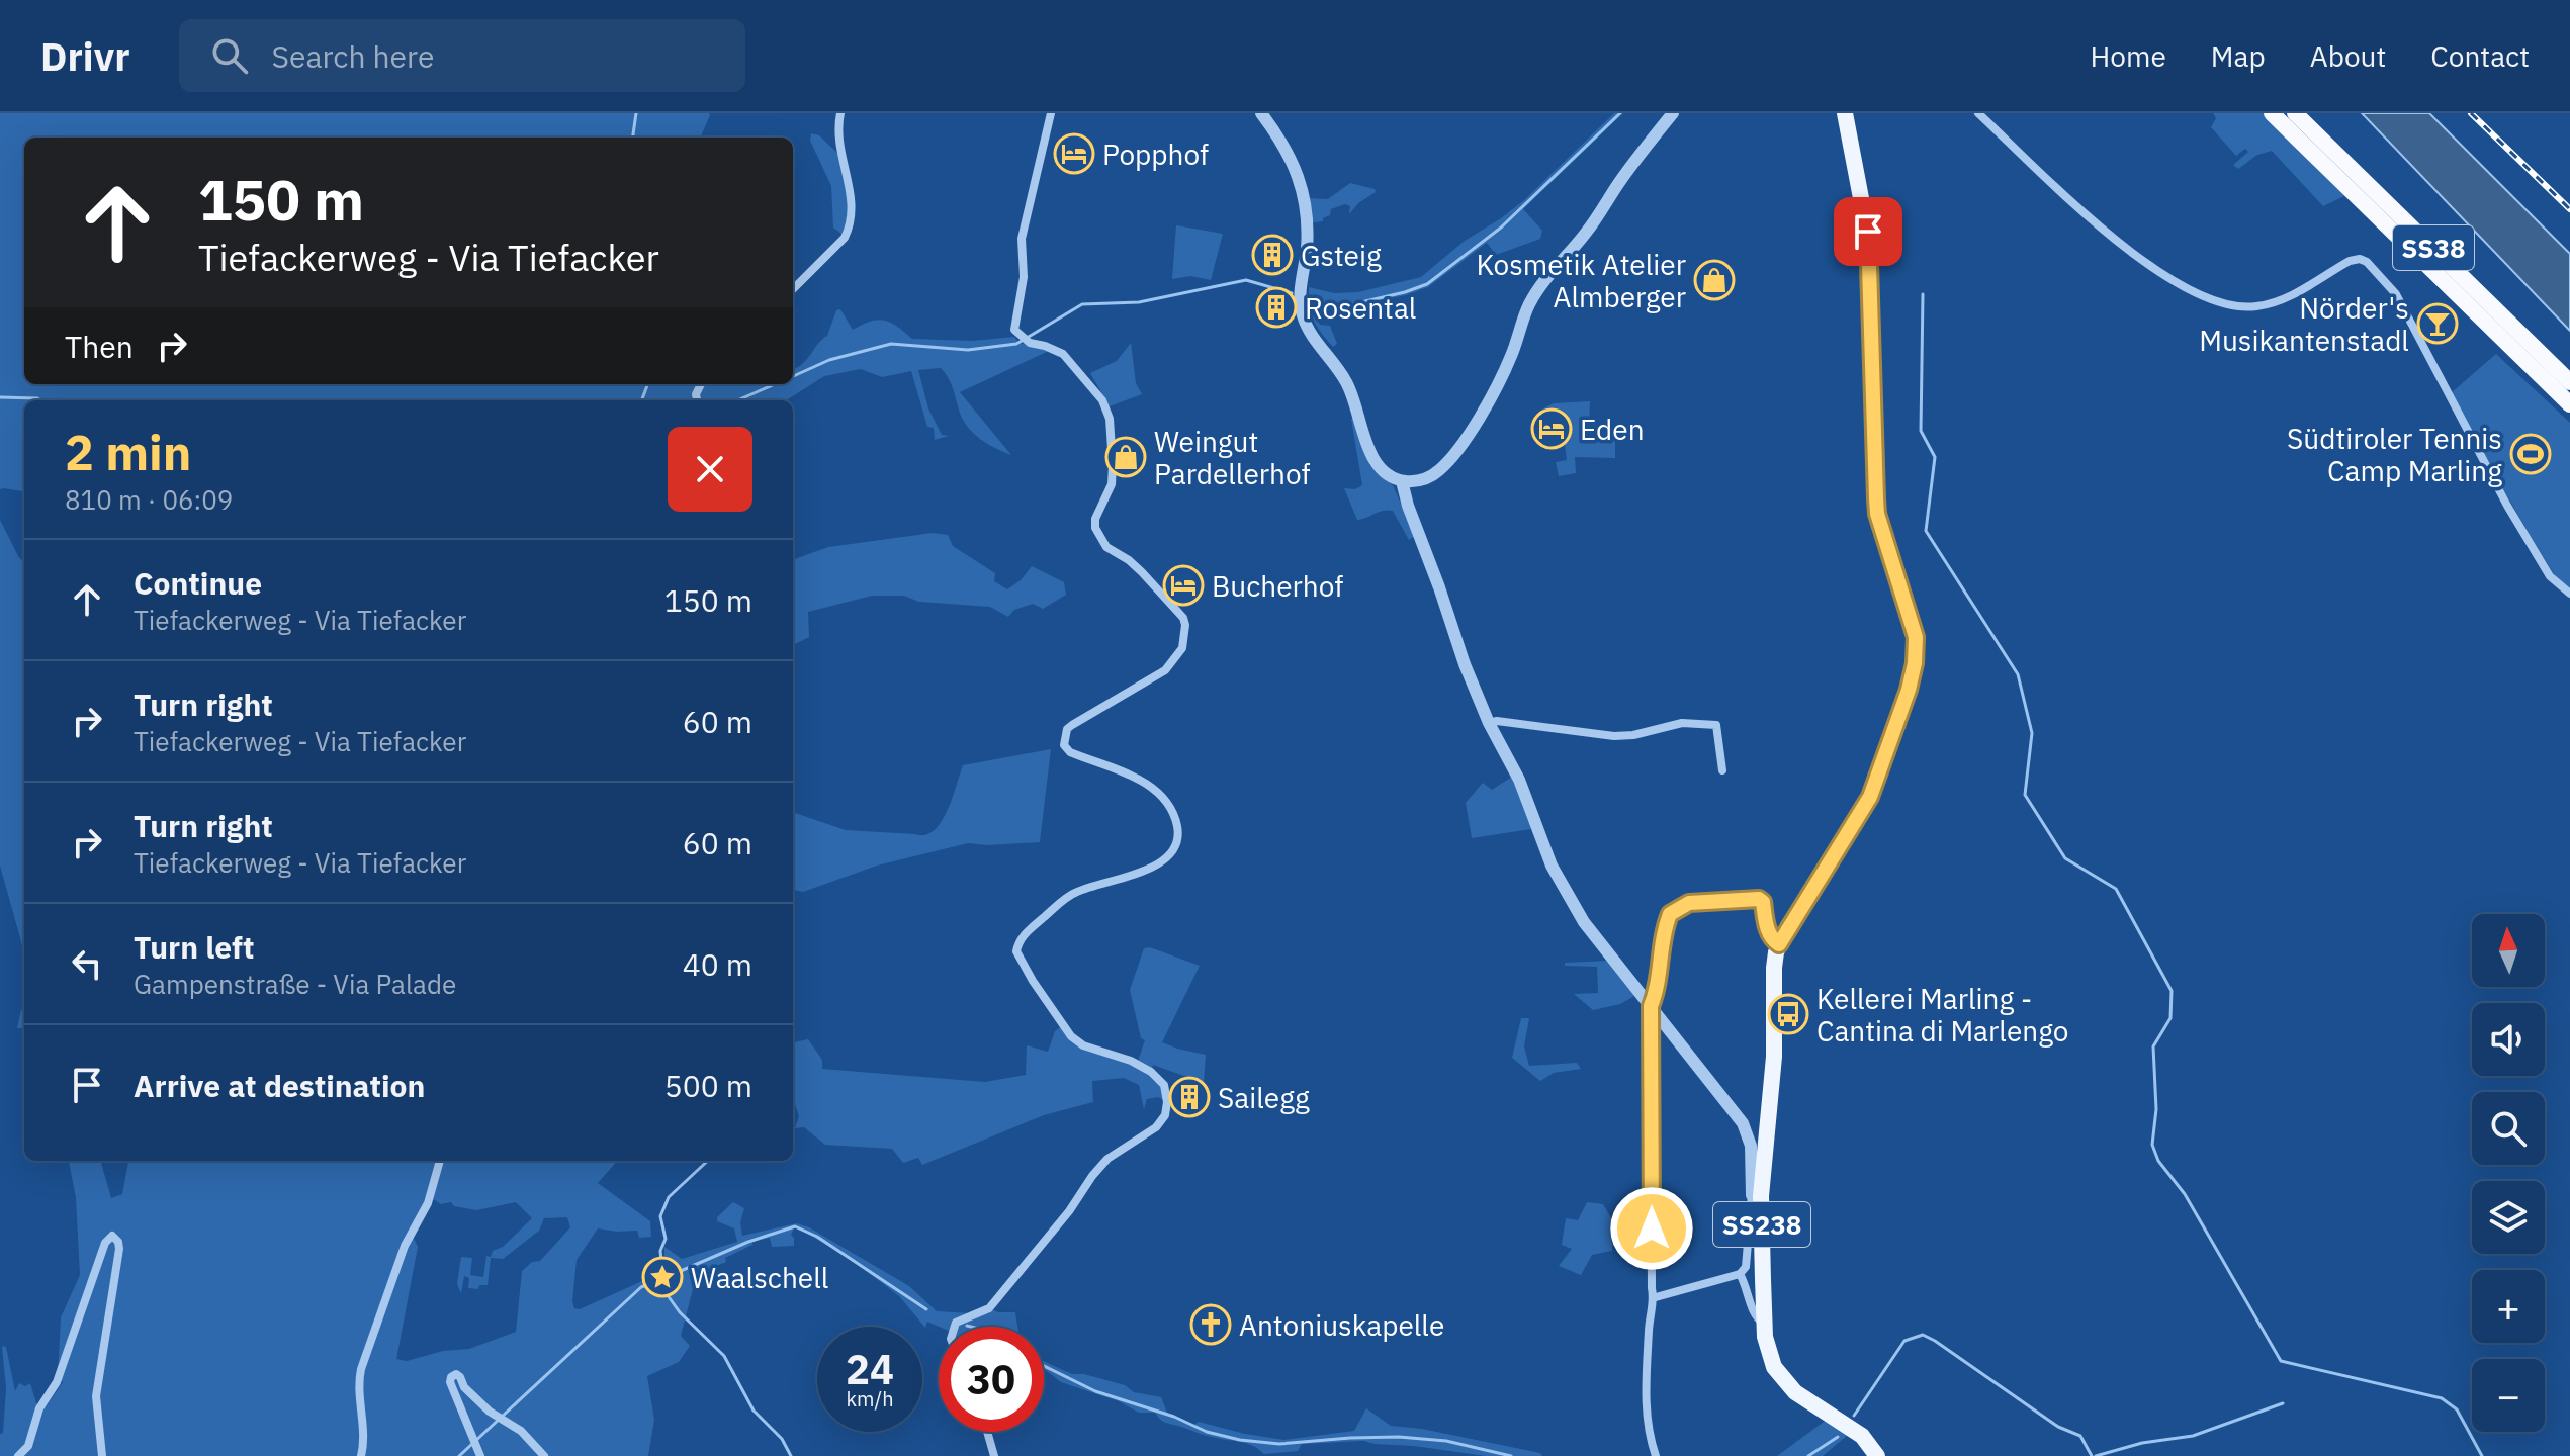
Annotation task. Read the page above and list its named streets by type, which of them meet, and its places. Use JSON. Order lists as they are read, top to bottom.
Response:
{
  "streets": {
    "highway": ["SS38"],
    "main road": ["SS238"]
  },
  "places": {
    "hotel": ["Popphof", "Eden", "Bucherhof"],
    "building": ["Gsteig", "Rosental", "Sailegg"],
    "shop": ["Kosmetik Atelier Almberger", "Weingut Pardellerhof"],
    "bar": ["Nörder's Musikantenstadl"],
    "sports": ["Südtiroler Tennis Camp Marling"],
    "bus stop": ["Kellerei Marling - Cantina di Marlengo"],
    "place": ["Waalschell"],
    "church": ["Antoniuskapelle"]
  },
  "north": "top",
  "page": {
    "header": "Drivr",
    "search": "Search here",
    "nav": [
      "Home",
      "Map",
      "About",
      "Contact"
    ],
    "turn": ["150 m", "Tiefackerweg - Via Tiefacker"],
    "then": "Then",
    "heading": ["2 min", "810 m · 06:09"],
    "list": [
      {
        "name": "Continue",
        "note": "Tiefackerweg - Via Tiefacker",
        "value": "150 m"
      },
      {
        "name": "Turn right",
        "note": "Tiefackerweg - Via Tiefacker",
        "value": "60 m"
      },
      {
        "name": "Turn right",
        "note": "Tiefackerweg - Via Tiefacker",
        "value": "60 m"
      },
      {
        "name": "Turn left",
        "note": "Gampenstraße - Via Palade",
        "value": "40 m"
      },
      {
        "name": "Arrive at destination",
        "value": "500 m"
      }
    ],
    "map_buttons": ["+", "−"],
    "speed": "24 km/h",
    "limit": "30"
  }
}
